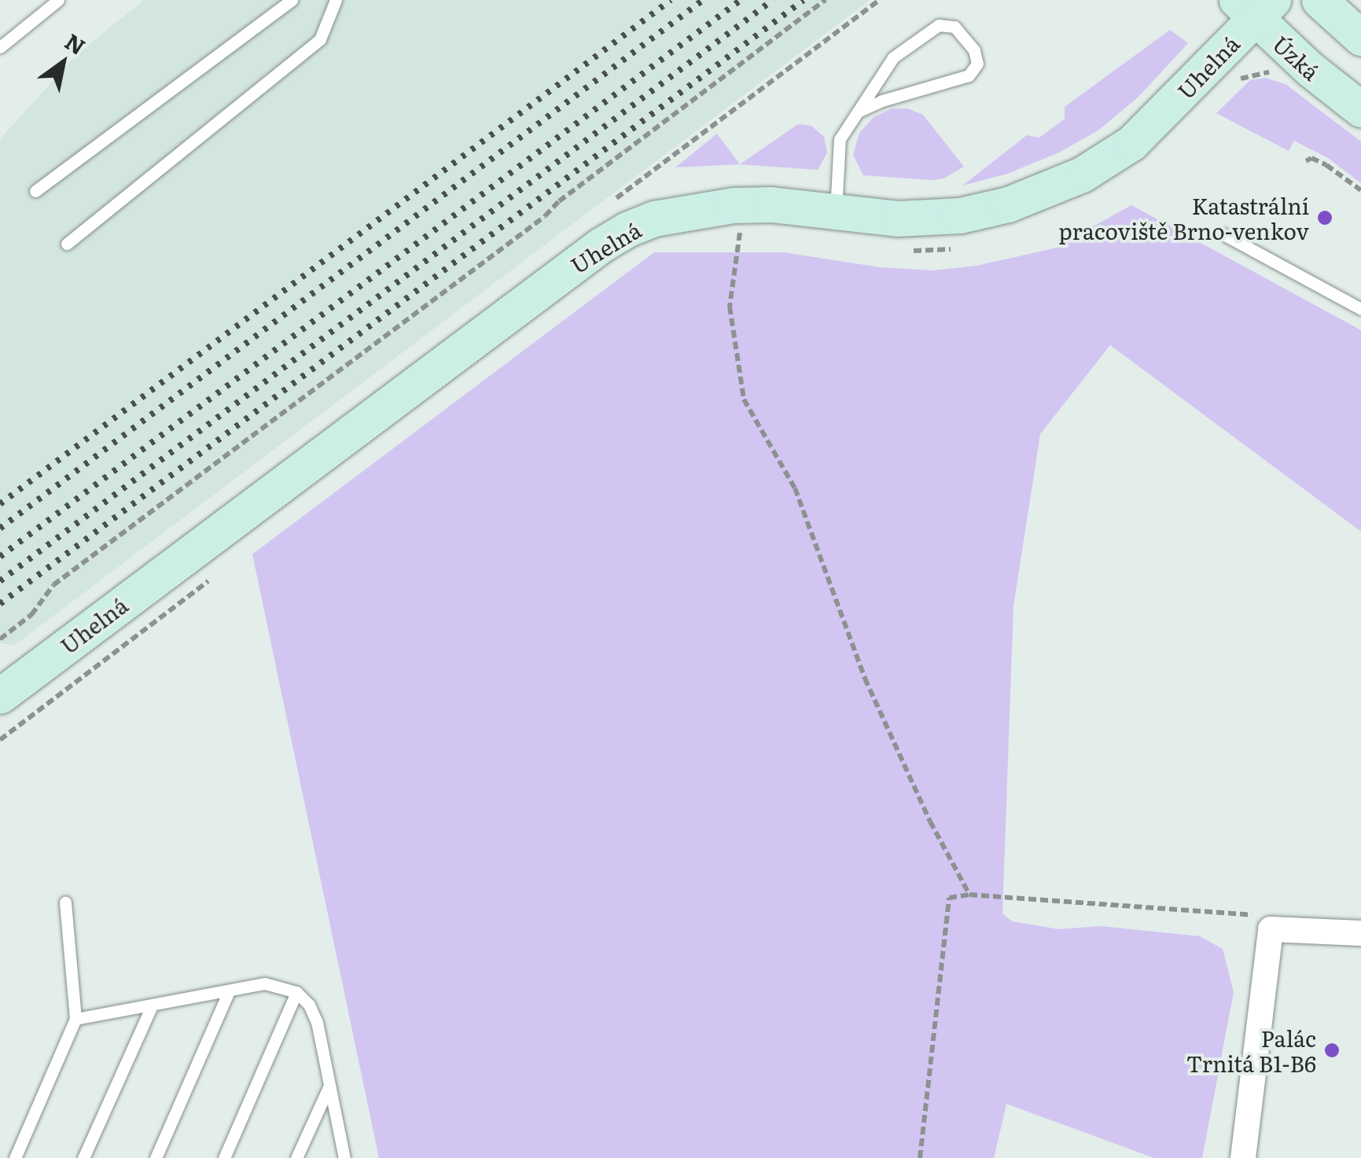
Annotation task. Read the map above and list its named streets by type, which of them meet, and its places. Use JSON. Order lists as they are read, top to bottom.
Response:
{
  "streets": {
    "main road": ["Úzká", "Uhelná"]
  },
  "crossings": [
    ["Úzká", "Uhelná"]
  ],
  "places": ["Katastrální pracoviště Brno-venkov", "Palác Trnitá B1-B6"],
  "north": "top right"
}
